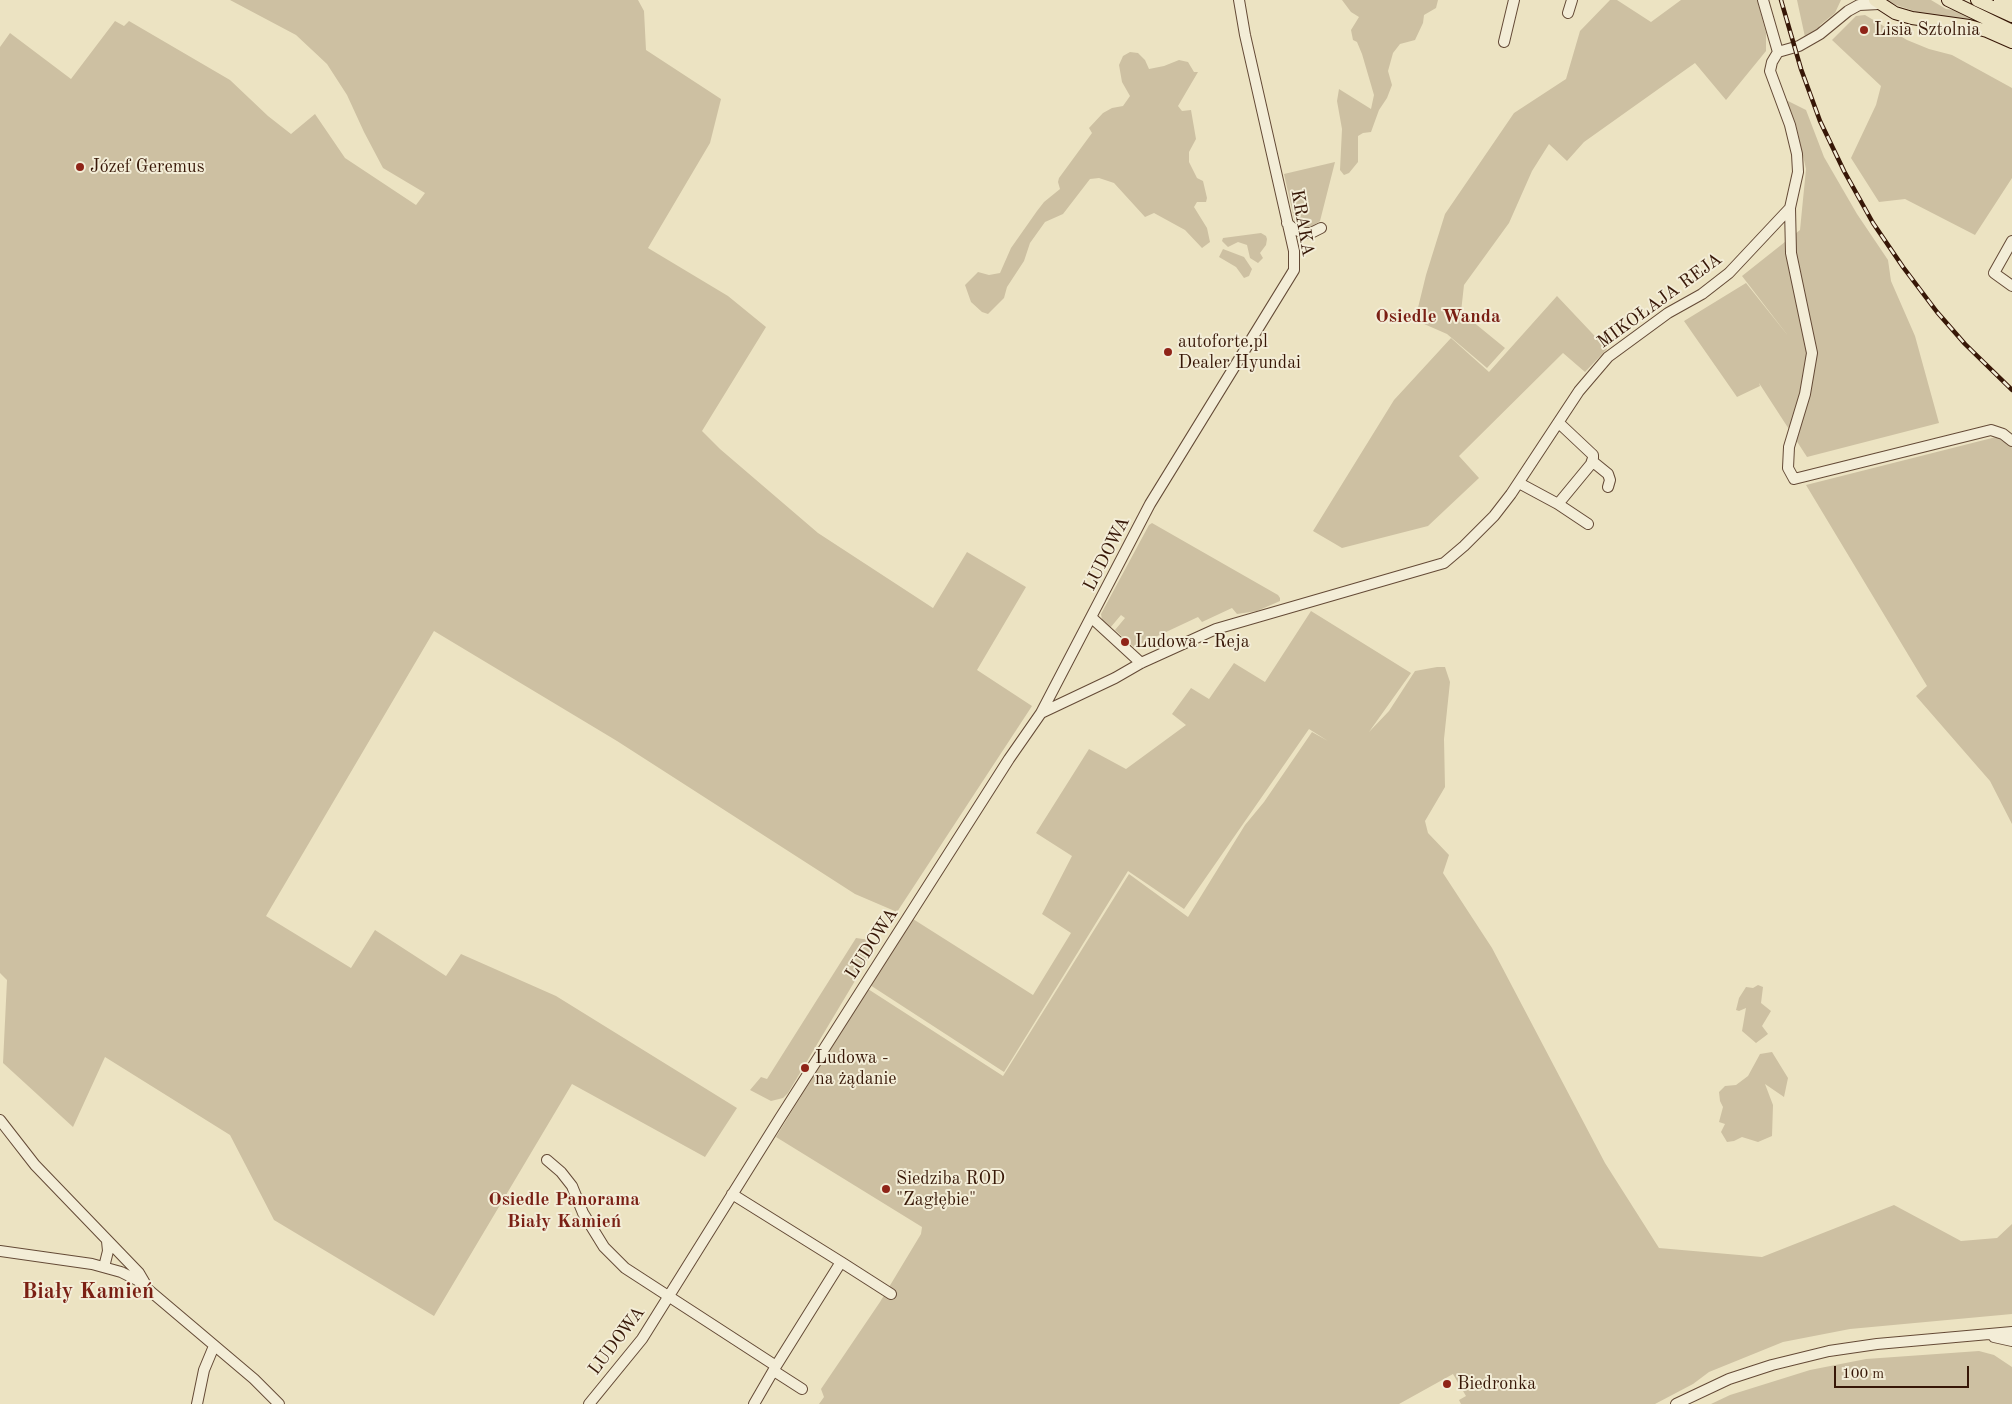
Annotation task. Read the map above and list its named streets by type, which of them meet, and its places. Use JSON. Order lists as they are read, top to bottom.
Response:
{
  "streets": {
    "street": ["KRAKA", "MIKOŁAJA REJA", "LUDOWA"]
  },
  "crossings": [
    ["KRAKA", "LUDOWA"],
    ["MIKOŁAJA REJA", "LUDOWA"]
  ],
  "districts": ["Osiedle Wanda", "Osiedle Panorama Biały Kamień", "Biały Kamień"],
  "places": [
    "Lisia Sztolnia",
    "Józef Geremus",
    "autoforte.pl Dealer Hyundai",
    "Ludowa - Reja",
    "Ludowa - na żądanie",
    "Siedziba ROD \"Zagłębie\"",
    "Biedronka"
  ],
  "scale_bar": "100 m"
}
